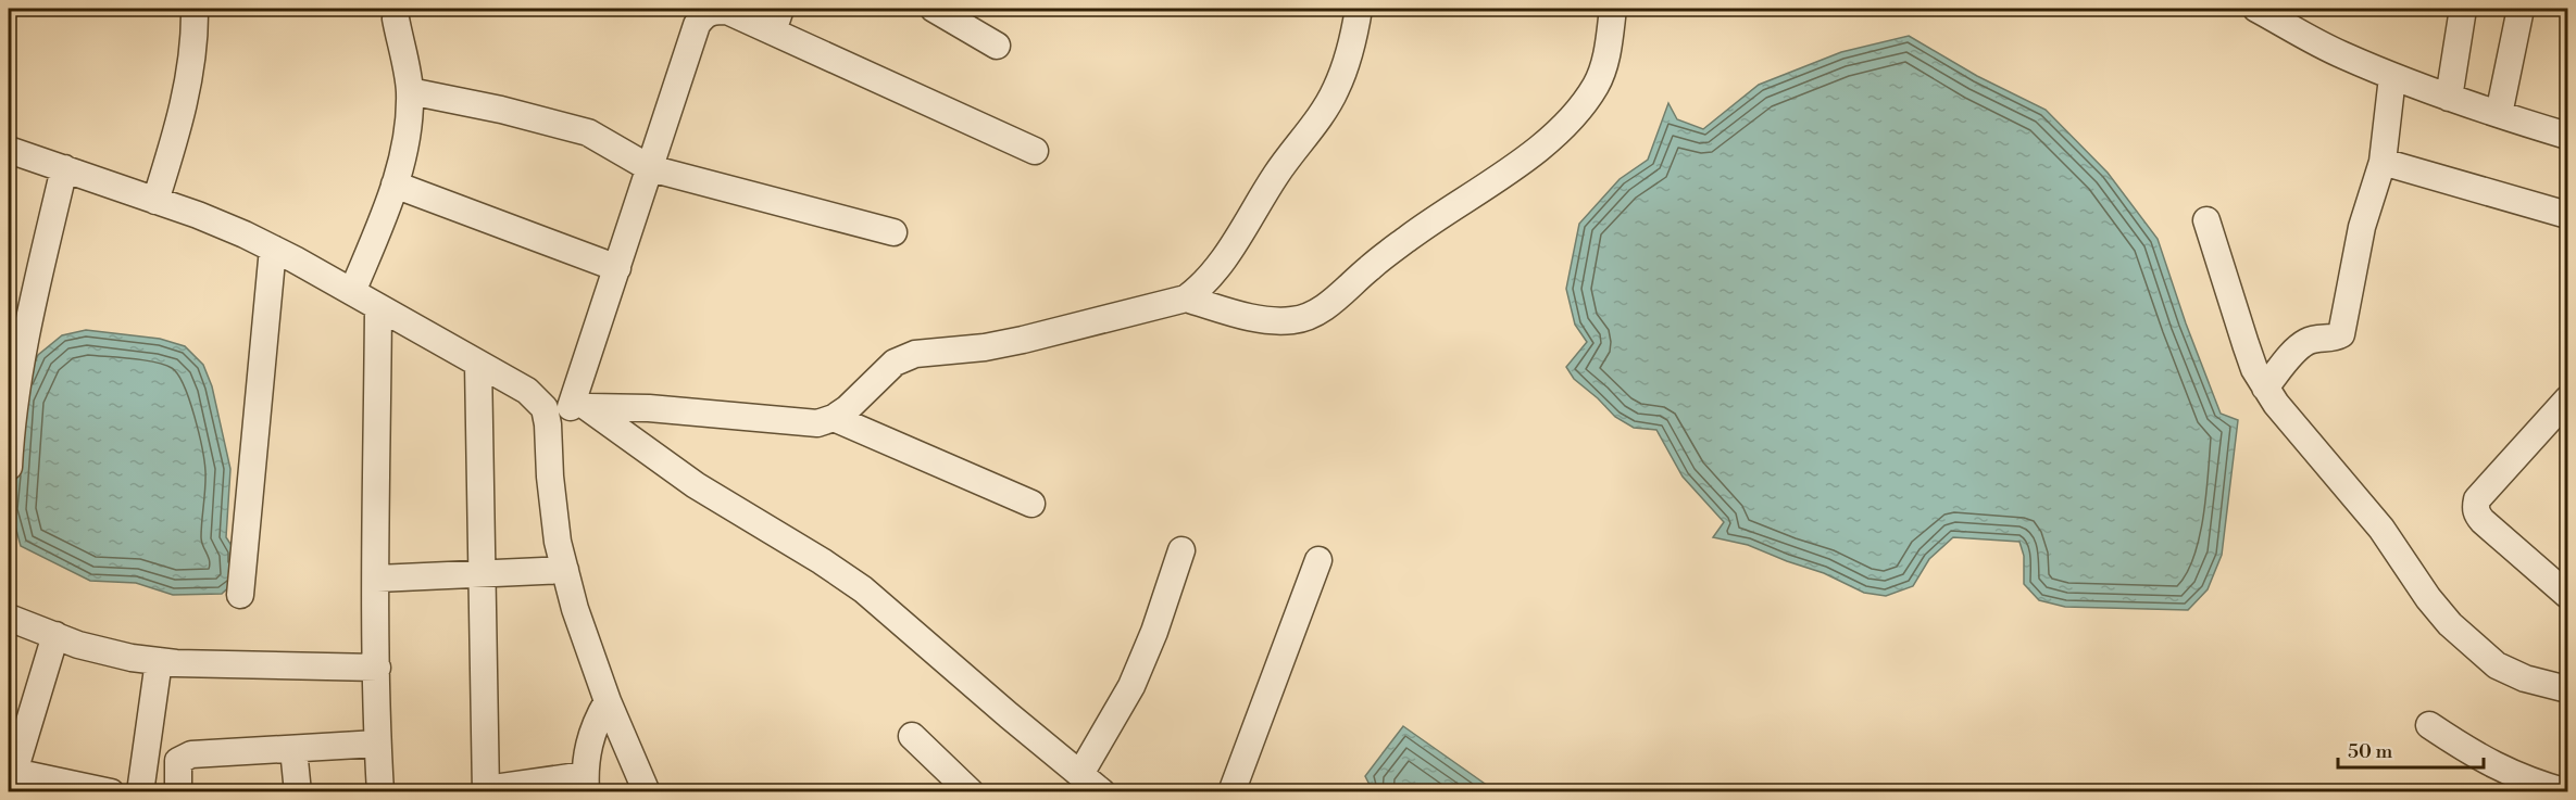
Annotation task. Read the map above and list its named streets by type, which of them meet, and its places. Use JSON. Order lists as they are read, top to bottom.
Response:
{
  "scale_bar": "50 m"
}
